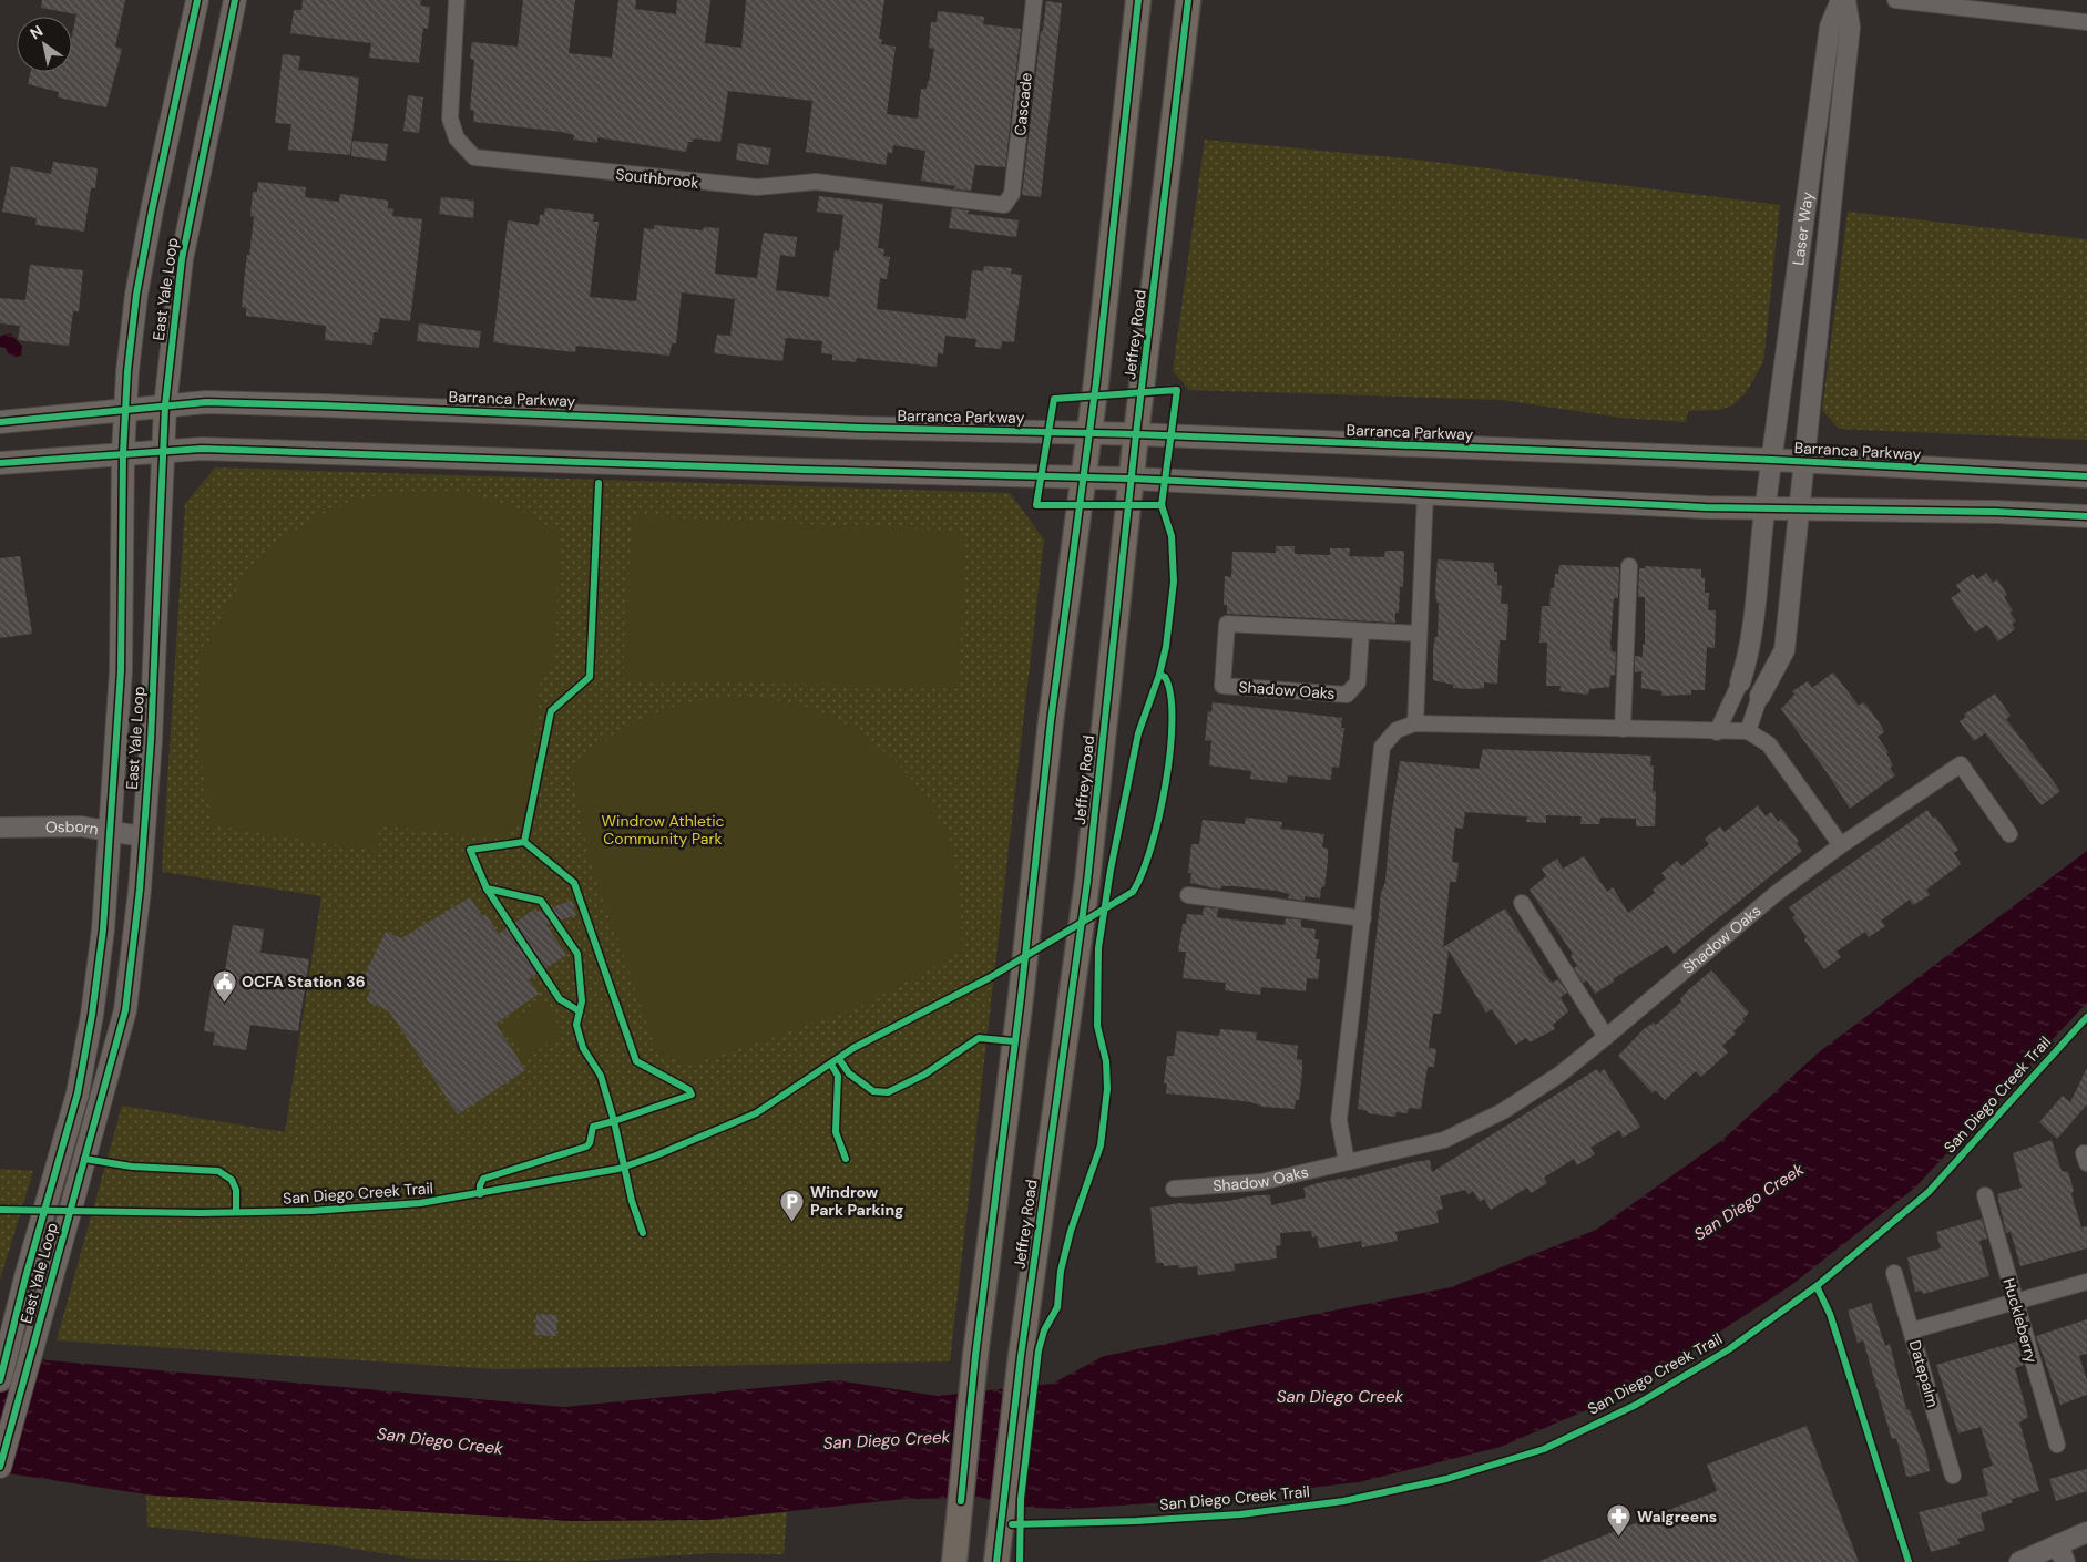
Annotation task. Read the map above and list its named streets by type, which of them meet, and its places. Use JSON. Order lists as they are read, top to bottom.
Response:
{
  "streets": {
    "main road": ["East Yale Loop", "Jeffrey Road", "Barranca Parkway"],
    "street": [
      "Cascade",
      "Southbrook",
      "Laser Way",
      "Shadow Oaks",
      "Osborn",
      "Huckleberry",
      "Datepalm"
    ],
    "cycle path": ["San Diego Creek Trail"]
  },
  "crossings": [
    ["Cascade", "Southbrook"],
    ["Laser Way", "Barranca Parkway"],
    ["East Yale Loop", "Barranca Parkway"],
    ["East Yale Loop", "Osborn"],
    ["Jeffrey Road", "Barranca Parkway"]
  ],
  "water": ["San Diego Creek"],
  "parks": ["Windrow Athletic Community Park"],
  "places": {
    "public building": ["OCFA Station 36"],
    "parking": ["Windrow Park Parking"],
    "pharmacy": ["Walgreens"]
  },
  "north": "top left"
}
